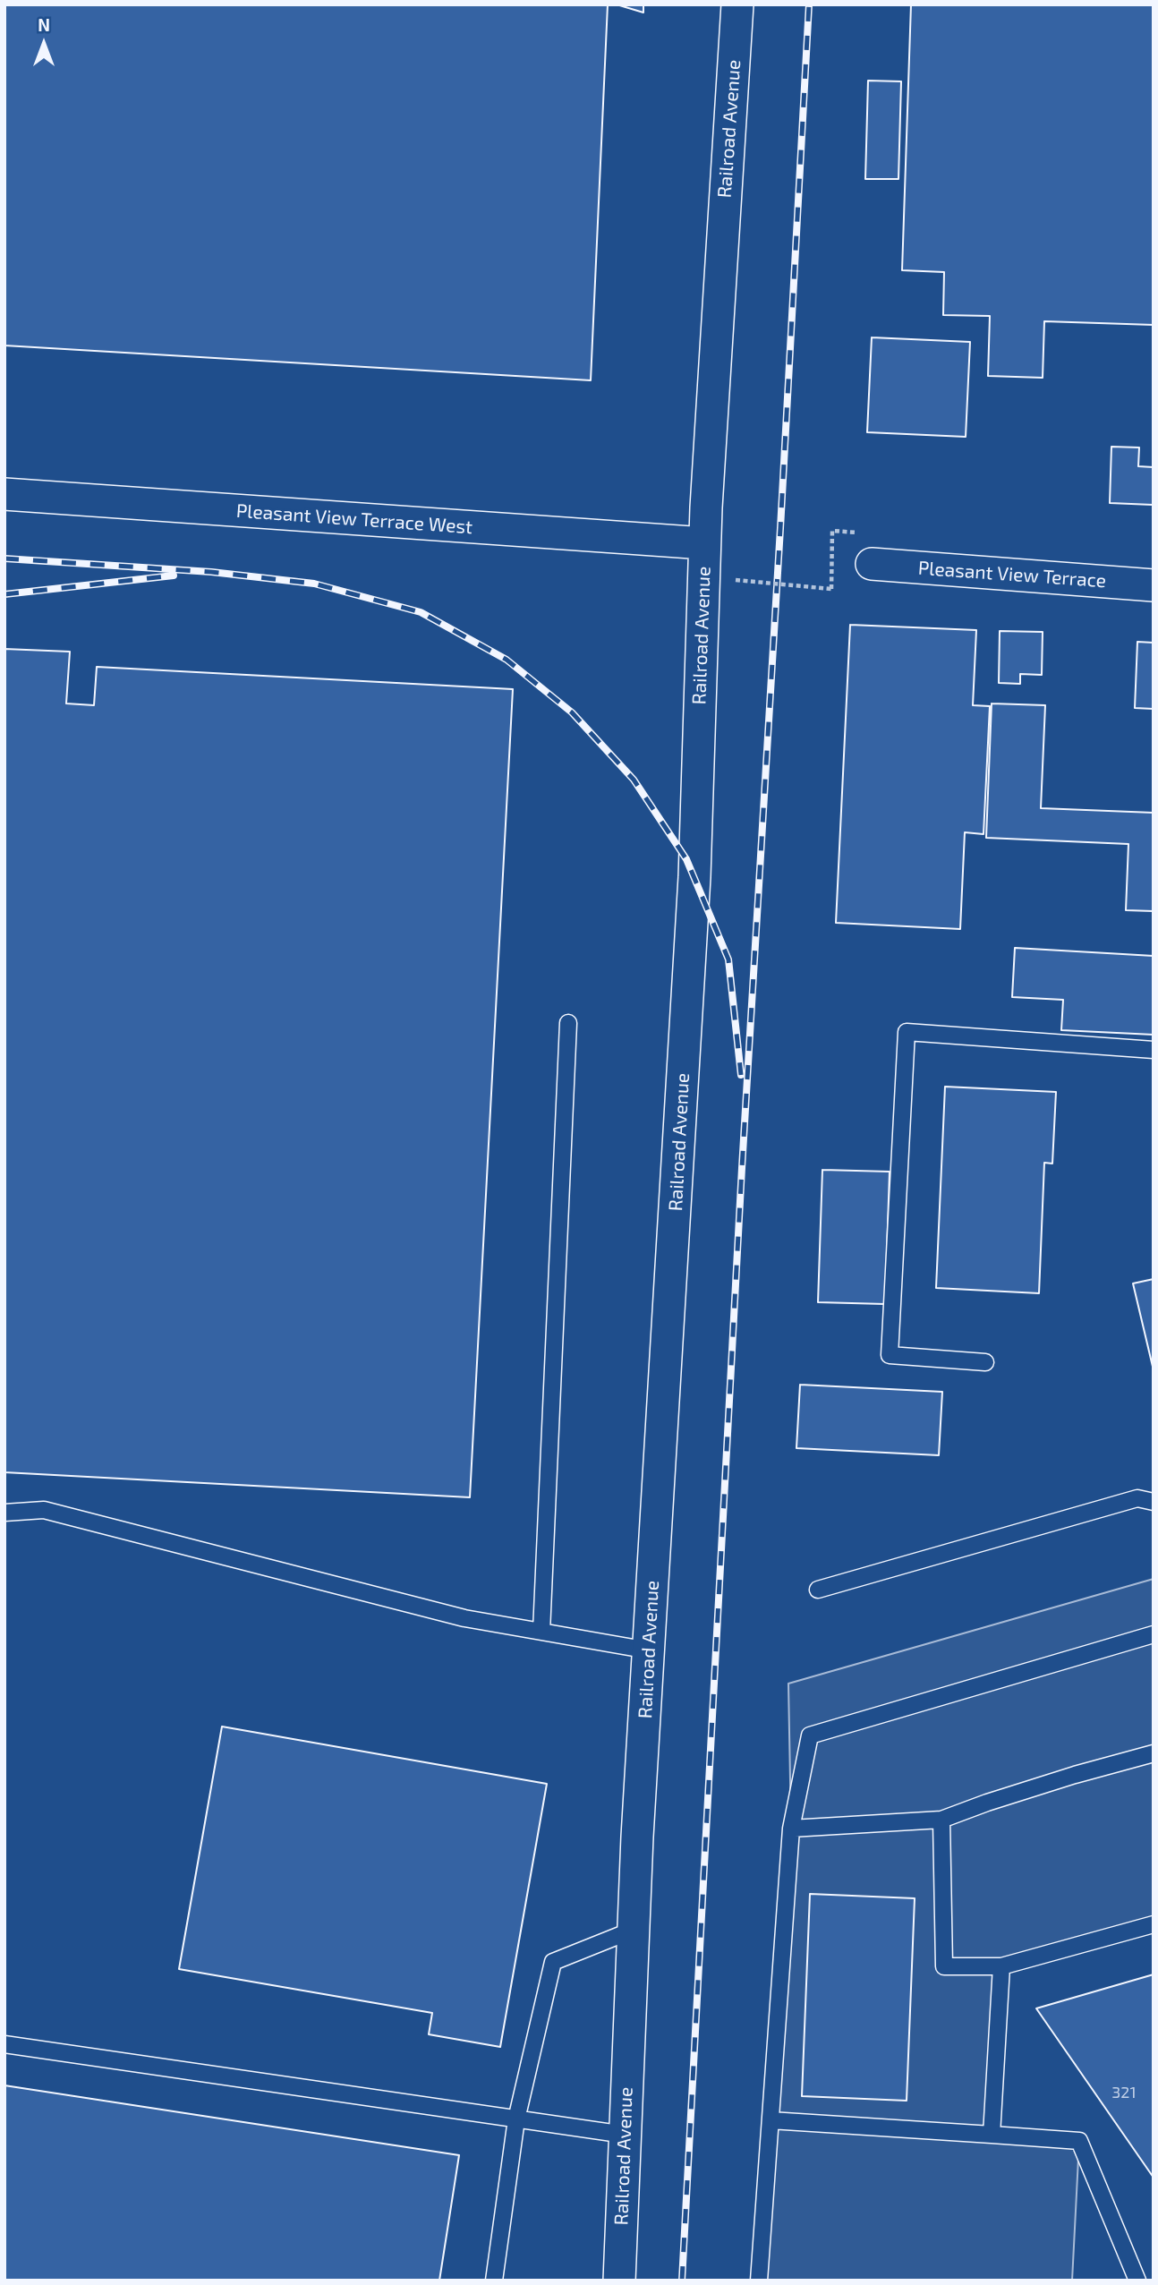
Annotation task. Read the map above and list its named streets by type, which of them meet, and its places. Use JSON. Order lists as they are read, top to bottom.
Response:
{
  "streets": {
    "street": ["Railroad Avenue", "Pleasant View Terrace West", "Pleasant View Terrace"]
  },
  "crossings": [
    ["Railroad Avenue", "Pleasant View Terrace West"]
  ],
  "house_numbers": ["321"],
  "north": "top"
}
